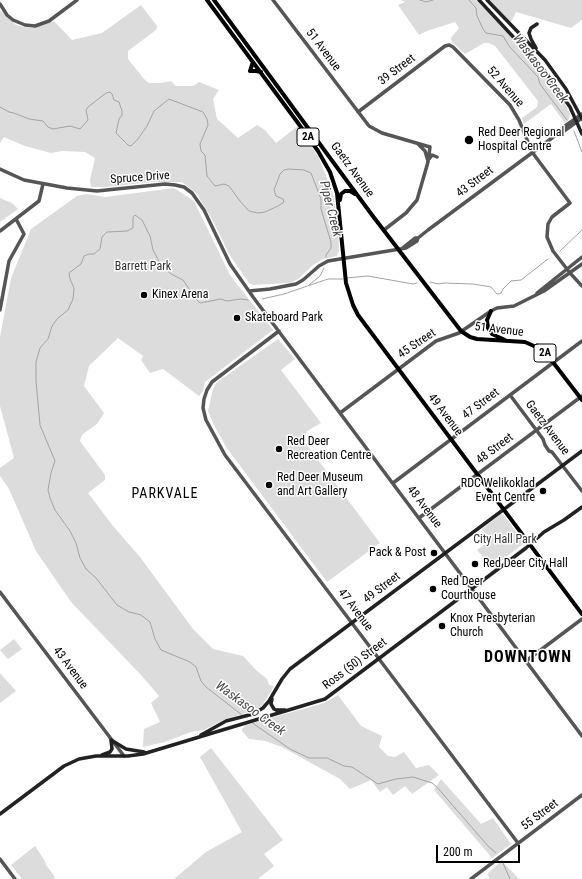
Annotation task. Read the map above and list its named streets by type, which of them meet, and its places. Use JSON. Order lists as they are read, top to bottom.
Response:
{
  "streets": {
    "main road": [
      "51 Avenue",
      "2A",
      "Gaetz Avenue",
      "49 Avenue",
      "49 Street",
      "Ross (50) Street"
    ],
    "street": [
      "39 Street",
      "52 Avenue",
      "Spruce Drive",
      "43 Street",
      "45 Street",
      "47 Street",
      "48 Street",
      "48 Avenue",
      "47 Avenue",
      "43 Avenue",
      "55 Street"
    ]
  },
  "crossings": [
    ["51 Avenue", "39 Street"],
    ["51 Avenue", "Gaetz Avenue"],
    ["51 Avenue", "45 Street"],
    ["51 Avenue", "47 Street"],
    ["51 Avenue", "48 Street"],
    ["39 Street", "52 Avenue"],
    ["52 Avenue", "43 Street"],
    ["52 Avenue", "45 Street"],
    ["Gaetz Avenue", "43 Street"],
    ["Gaetz Avenue", "45 Street"],
    ["Gaetz Avenue", "47 Street"],
    ["Gaetz Avenue", "49 Avenue"],
    ["Gaetz Avenue", "48 Street"],
    ["Gaetz Avenue", "49 Street"],
    ["Spruce Drive", "43 Street"],
    ["Spruce Drive", "48 Avenue"],
    ["43 Street", "49 Avenue"],
    ["43 Street", "48 Avenue"],
    ["45 Street", "49 Avenue"],
    ["45 Street", "48 Avenue"],
    ["47 Street", "49 Avenue"],
    ["47 Street", "48 Avenue"],
    ["49 Avenue", "48 Street"],
    ["49 Avenue", "49 Street"],
    ["49 Avenue", "Ross (50) Street"],
    ["48 Street", "48 Avenue"],
    ["48 Avenue", "49 Street"],
    ["48 Avenue", "47 Avenue"],
    ["48 Avenue", "Ross (50) Street"],
    ["49 Street", "47 Avenue"],
    ["49 Street", "Ross (50) Street"],
    ["47 Avenue", "Ross (50) Street"],
    ["47 Avenue", "55 Street"],
    ["Ross (50) Street", "43 Avenue"]
  ],
  "districts": ["PARKVALE", "DOWNTOWN"],
  "water": ["Waskasoo Creek", "Piper Creek"],
  "parks": ["Barrett Park", "City Hall Park"],
  "places": [
    "Red Deer Regional Hospital Centre",
    "Kinex Arena",
    "Skateboard Park",
    "Red Deer Recreation Centre",
    "Red Deer Museum and Art Gallery",
    "RDC Welikoklad Event Centre",
    "Pack & Post",
    "Red Deer City Hall",
    "Red Deer Courthouse",
    "Knox Presbyterian Church"
  ],
  "scale_bar": "200 m"
}
